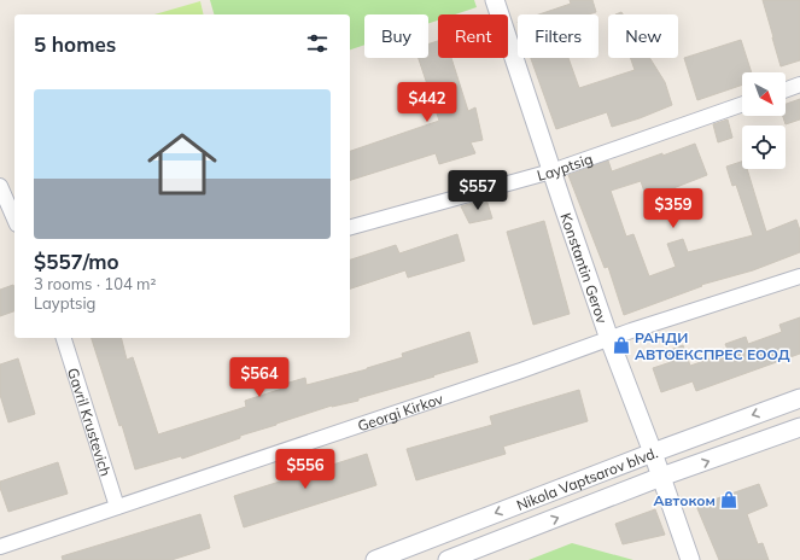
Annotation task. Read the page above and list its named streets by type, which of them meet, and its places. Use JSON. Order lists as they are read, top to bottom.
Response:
{
  "streets": {
    "street": [
      "Layptsig",
      "Konstantin Gerov",
      "Georgi Kirkov",
      "Gavril Krustevich",
      "Nikola Vaptsarov blvd."
    ]
  },
  "crossings": [
    ["Layptsig", "Konstantin Gerov"],
    ["Konstantin Gerov", "Georgi Kirkov"],
    ["Konstantin Gerov", "Nikola Vaptsarov blvd."],
    ["Georgi Kirkov", "Gavril Krustevich"]
  ],
  "places": {
    "shop": ["РАНДИ АВТОЕКСПРЕС ЕООД", "Автоком"]
  },
  "north": "bottom right",
  "page": {
    "chip": [
      "Buy",
      "Rent",
      "Filters",
      "New"
    ],
    "heading": "5 homes",
    "list": [
      {
        "name": "$557/mo",
        "note": "3 rooms · 104 m² · Layptsig"
      }
    ],
    "price": [
      "$442",
      "$557",
      "$359",
      "$564",
      "$556"
    ]
  }
}
